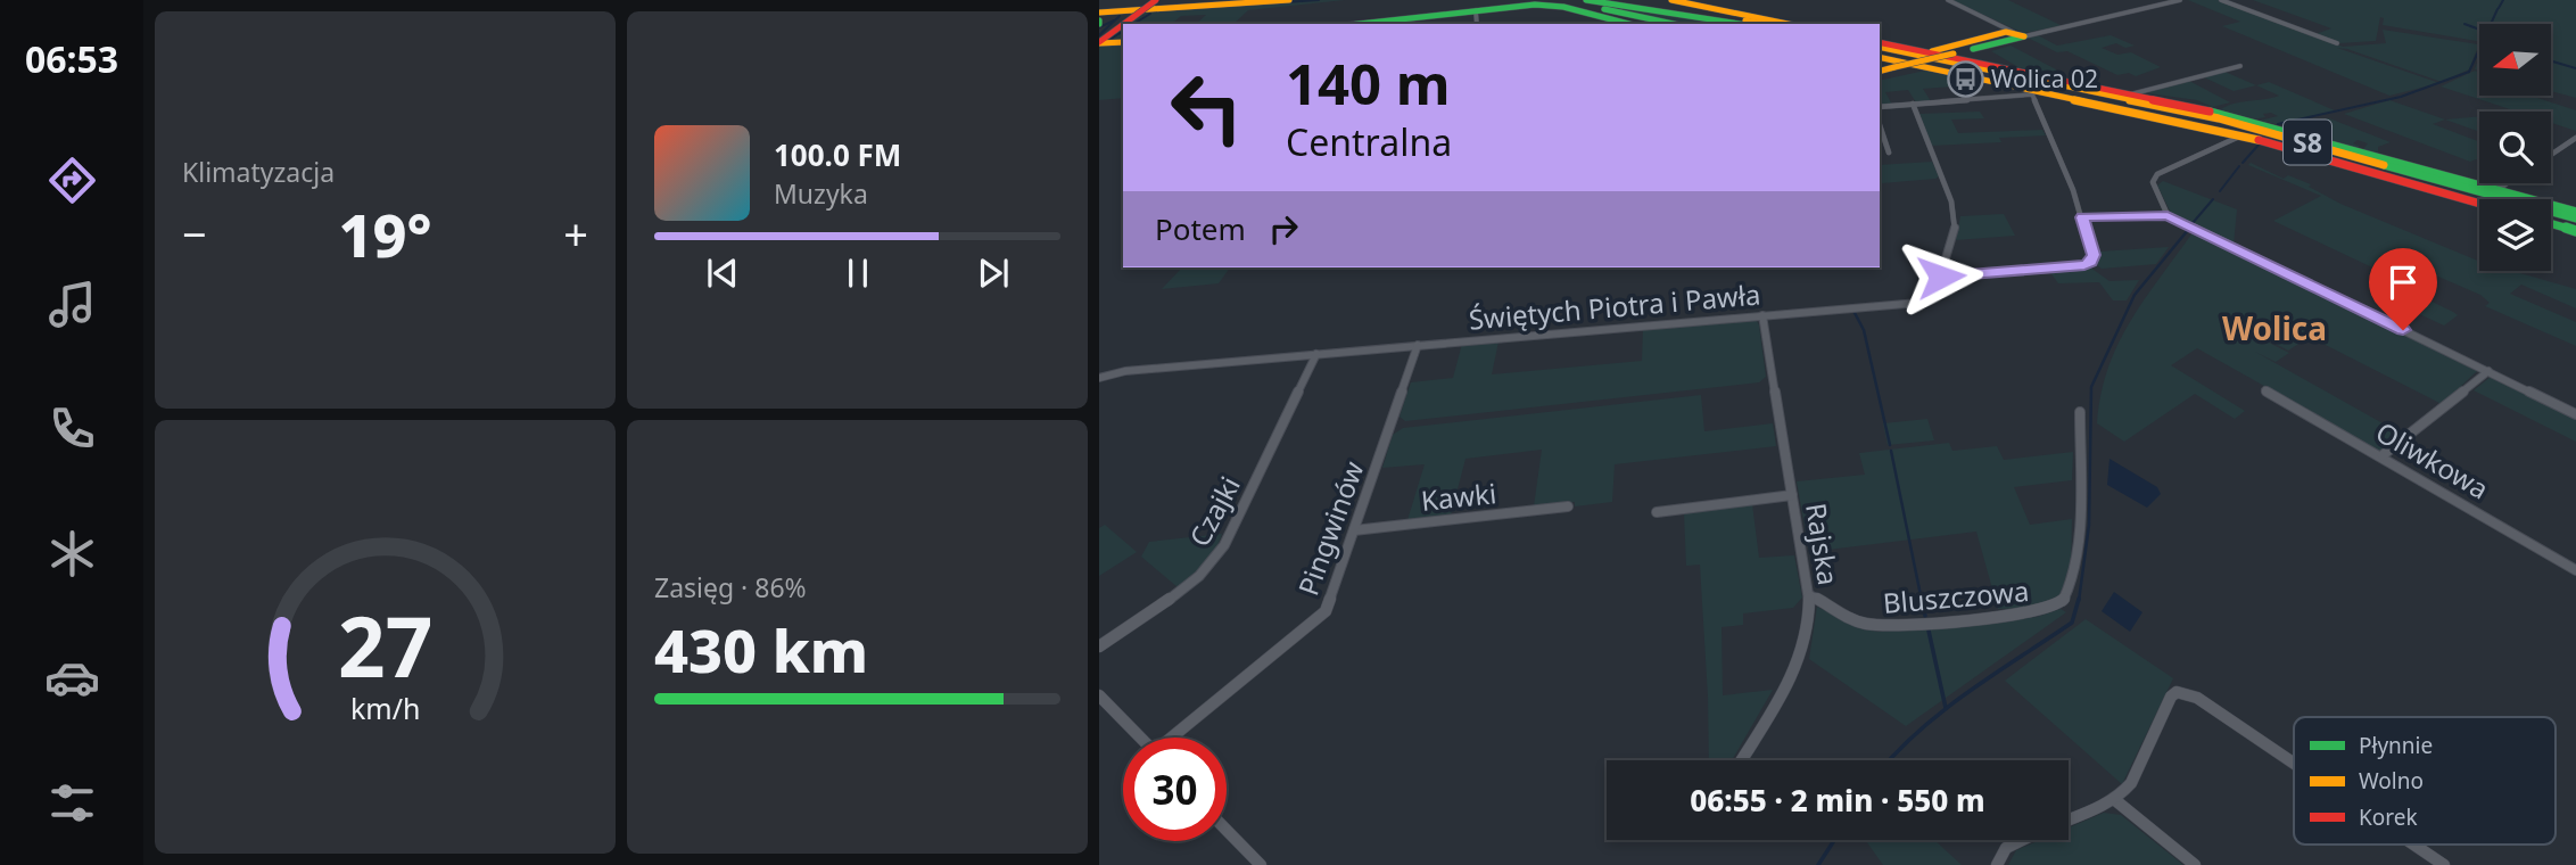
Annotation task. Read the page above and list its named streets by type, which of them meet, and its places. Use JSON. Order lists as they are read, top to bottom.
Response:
{
  "streets": {
    "main road": ["S8"],
    "street": [
      "Świętych Piotra i Pawła",
      "Oliwkowa",
      "Kawki",
      "Czajki",
      "Pingwinów",
      "Rajska",
      "Bluszczowa"
    ]
  },
  "crossings": [
    ["Świętych Piotra i Pawła", "Czajki"],
    ["Świętych Piotra i Pawła", "Pingwinów"],
    ["Świętych Piotra i Pawła", "Rajska"],
    ["Kawki", "Pingwinów"],
    ["Rajska", "Bluszczowa"]
  ],
  "districts": ["Wolica"],
  "places": {
    "bus stop": ["Wolica 02"]
  },
  "legend": ["Płynnie", "Wolno", "Korek"],
  "north": "left",
  "page": {
    "tabs": "06:53",
    "tile": [
      "Klimatyzacja",
      ["Zasięg · 86%", "430 km"]
    ],
    "turn": ["140 m", "Centralna"],
    "song": ["100.0 FM", "Muzyka"],
    "then": "Potem",
    "heat": ["−", "19°", "+"],
    "limit": "30",
    "trip": "06:55 · 2 min · 550 m",
    "gauge": ["27", "km/h"]
  }
}
